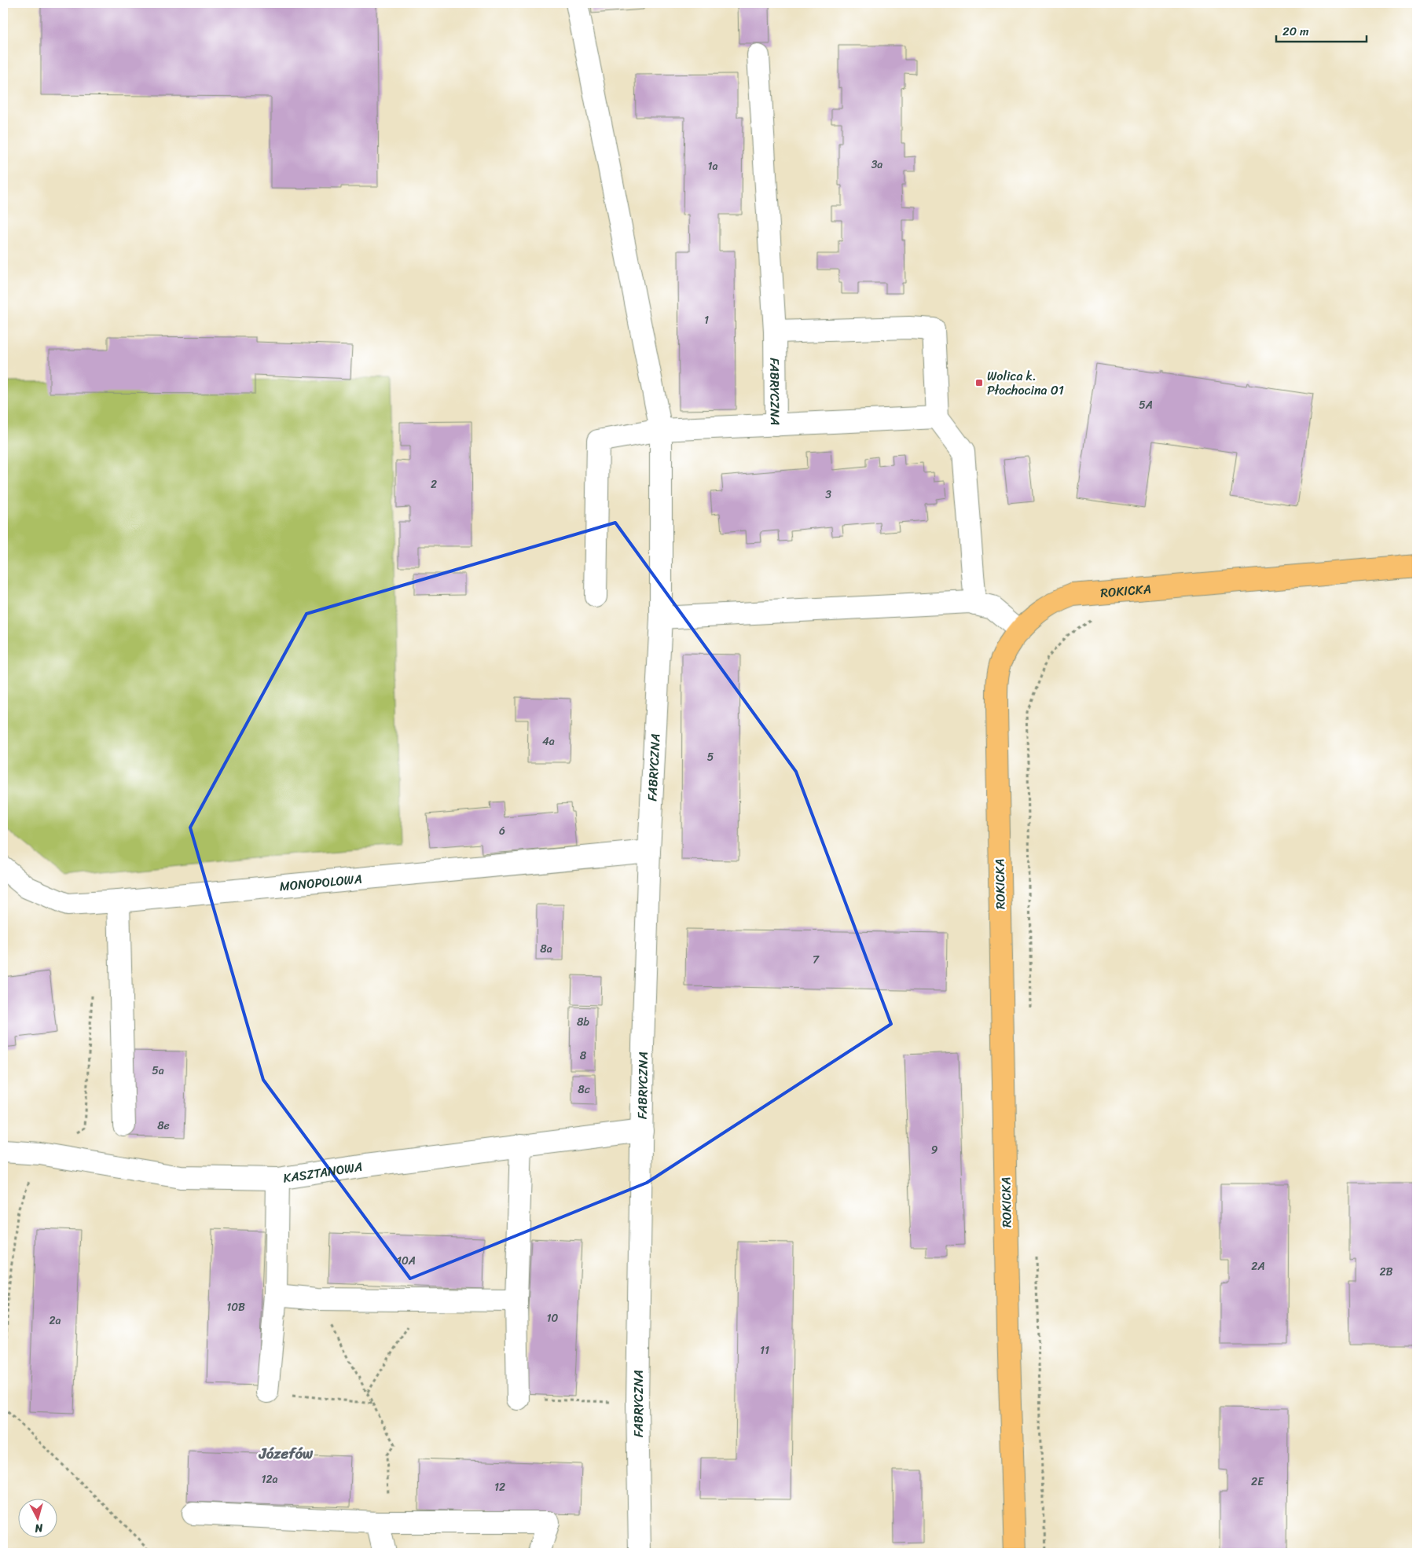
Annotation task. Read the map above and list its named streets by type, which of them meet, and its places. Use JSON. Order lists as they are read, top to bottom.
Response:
{
  "streets": {
    "main road": ["ROKICKA"],
    "street": ["FABRYCZNA", "MONOPOLOWA", "KASZTANOWA"]
  },
  "crossings": [
    ["FABRYCZNA", "MONOPOLOWA"],
    ["FABRYCZNA", "KASZTANOWA"]
  ],
  "districts": ["Józefów"],
  "places": {
    "transit": ["Wolica k. Płochocina 01"]
  },
  "house_numbers": [
    "3a",
    "1a",
    "1",
    "5A",
    "2",
    "3",
    "4a",
    "5",
    "6",
    "8a",
    "7",
    "8b",
    "8",
    "5a",
    "8c",
    "8e",
    "9",
    "10A",
    "2A",
    "2B",
    "10B",
    "10",
    "2a",
    "11",
    "12a",
    "2E",
    "12"
  ],
  "scale_bar": "20 m",
  "north": "bottom"
}
